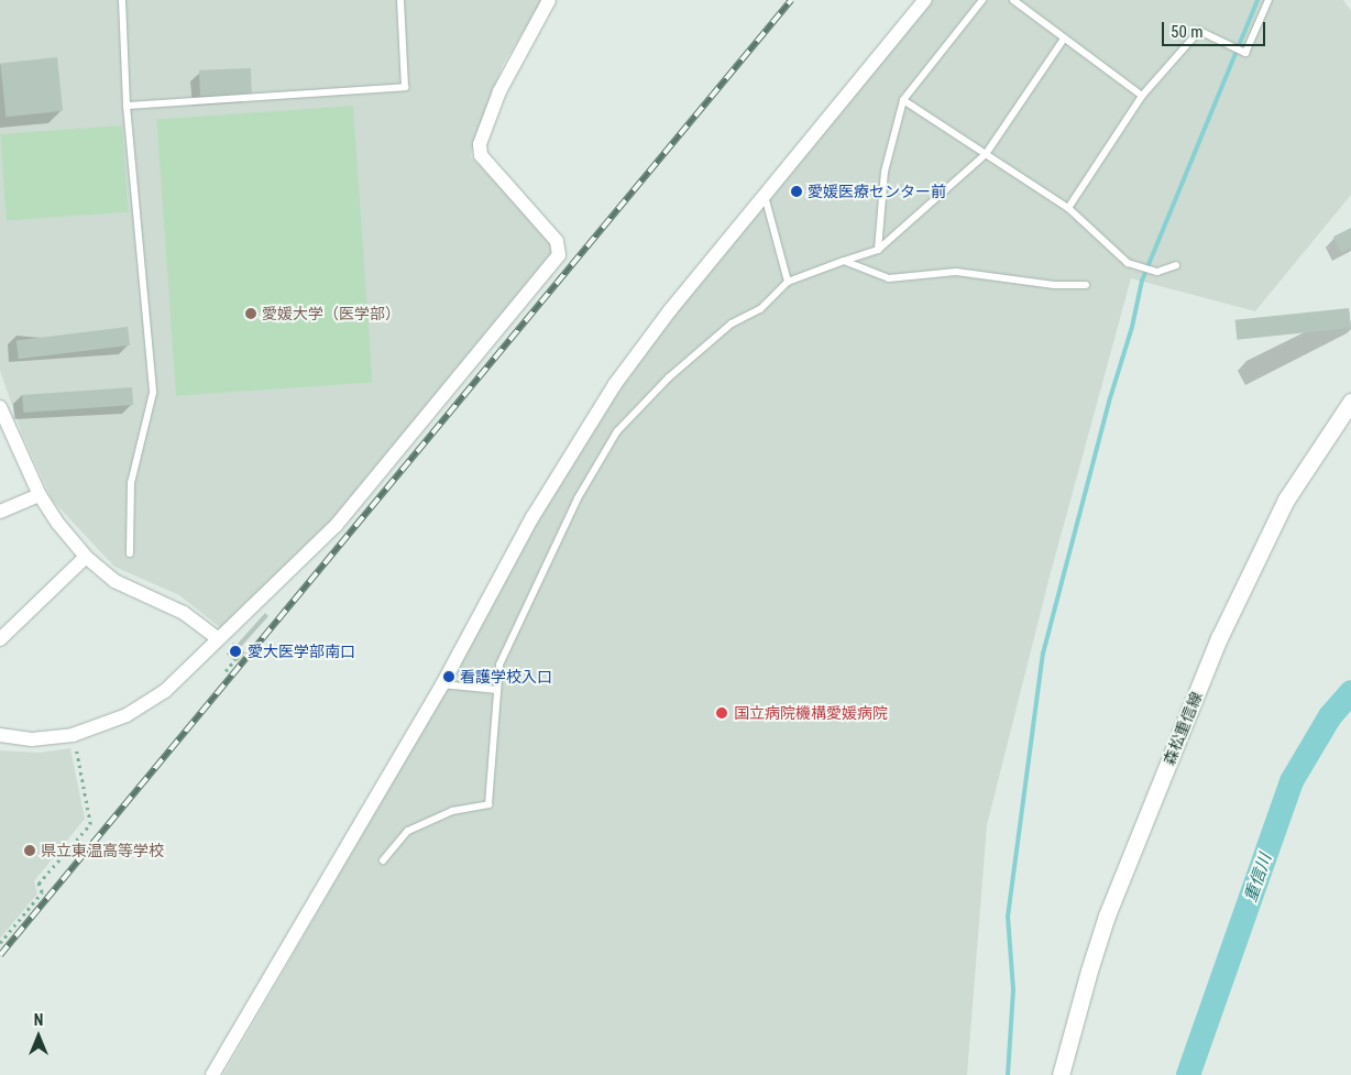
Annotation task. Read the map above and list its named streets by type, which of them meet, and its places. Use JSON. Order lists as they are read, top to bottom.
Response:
{
  "streets": {
    "main road": ["森松重信線"]
  },
  "water": ["重信川"],
  "places": [
    "愛媛医療センター前",
    "愛媛大学（医学部）",
    "愛大医学部南口",
    "看護学校入口",
    "国立病院機構愛媛病院",
    "県立東温高等学校"
  ],
  "scale_bar": "50 m",
  "north": "top"
}
